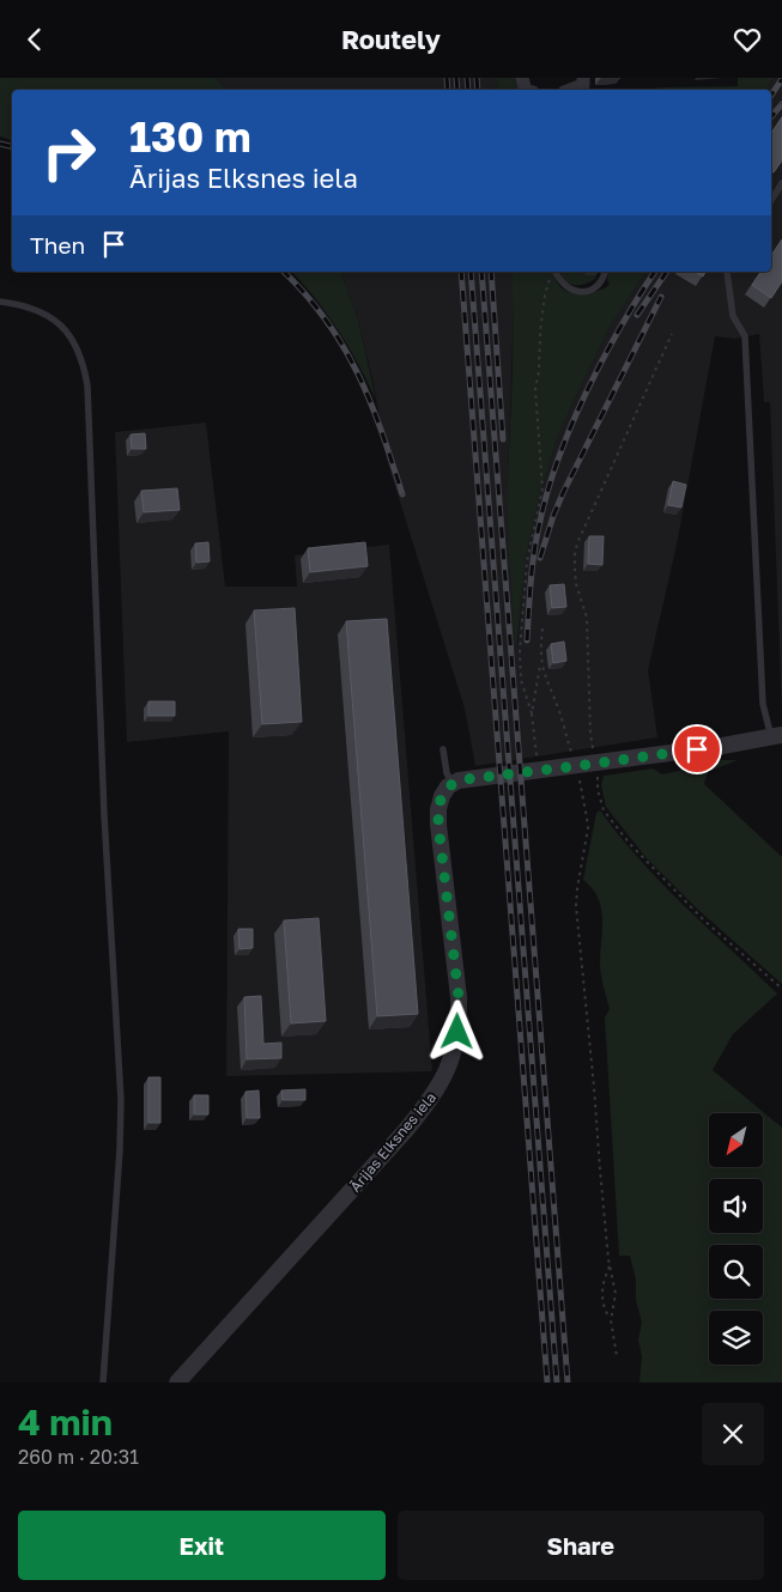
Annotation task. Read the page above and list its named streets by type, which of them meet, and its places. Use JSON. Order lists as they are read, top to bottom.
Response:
{
  "streets": {
    "street": ["Ārijas Elksnes iela"]
  },
  "north": "bottom left",
  "page": {
    "header": "Routely",
    "turn": ["130 m", "Ārijas Elksnes iela"],
    "then": "Then",
    "heading": ["4 min", "260 m · 20:31"],
    "buttons": ["Exit", "Share"]
  }
}
